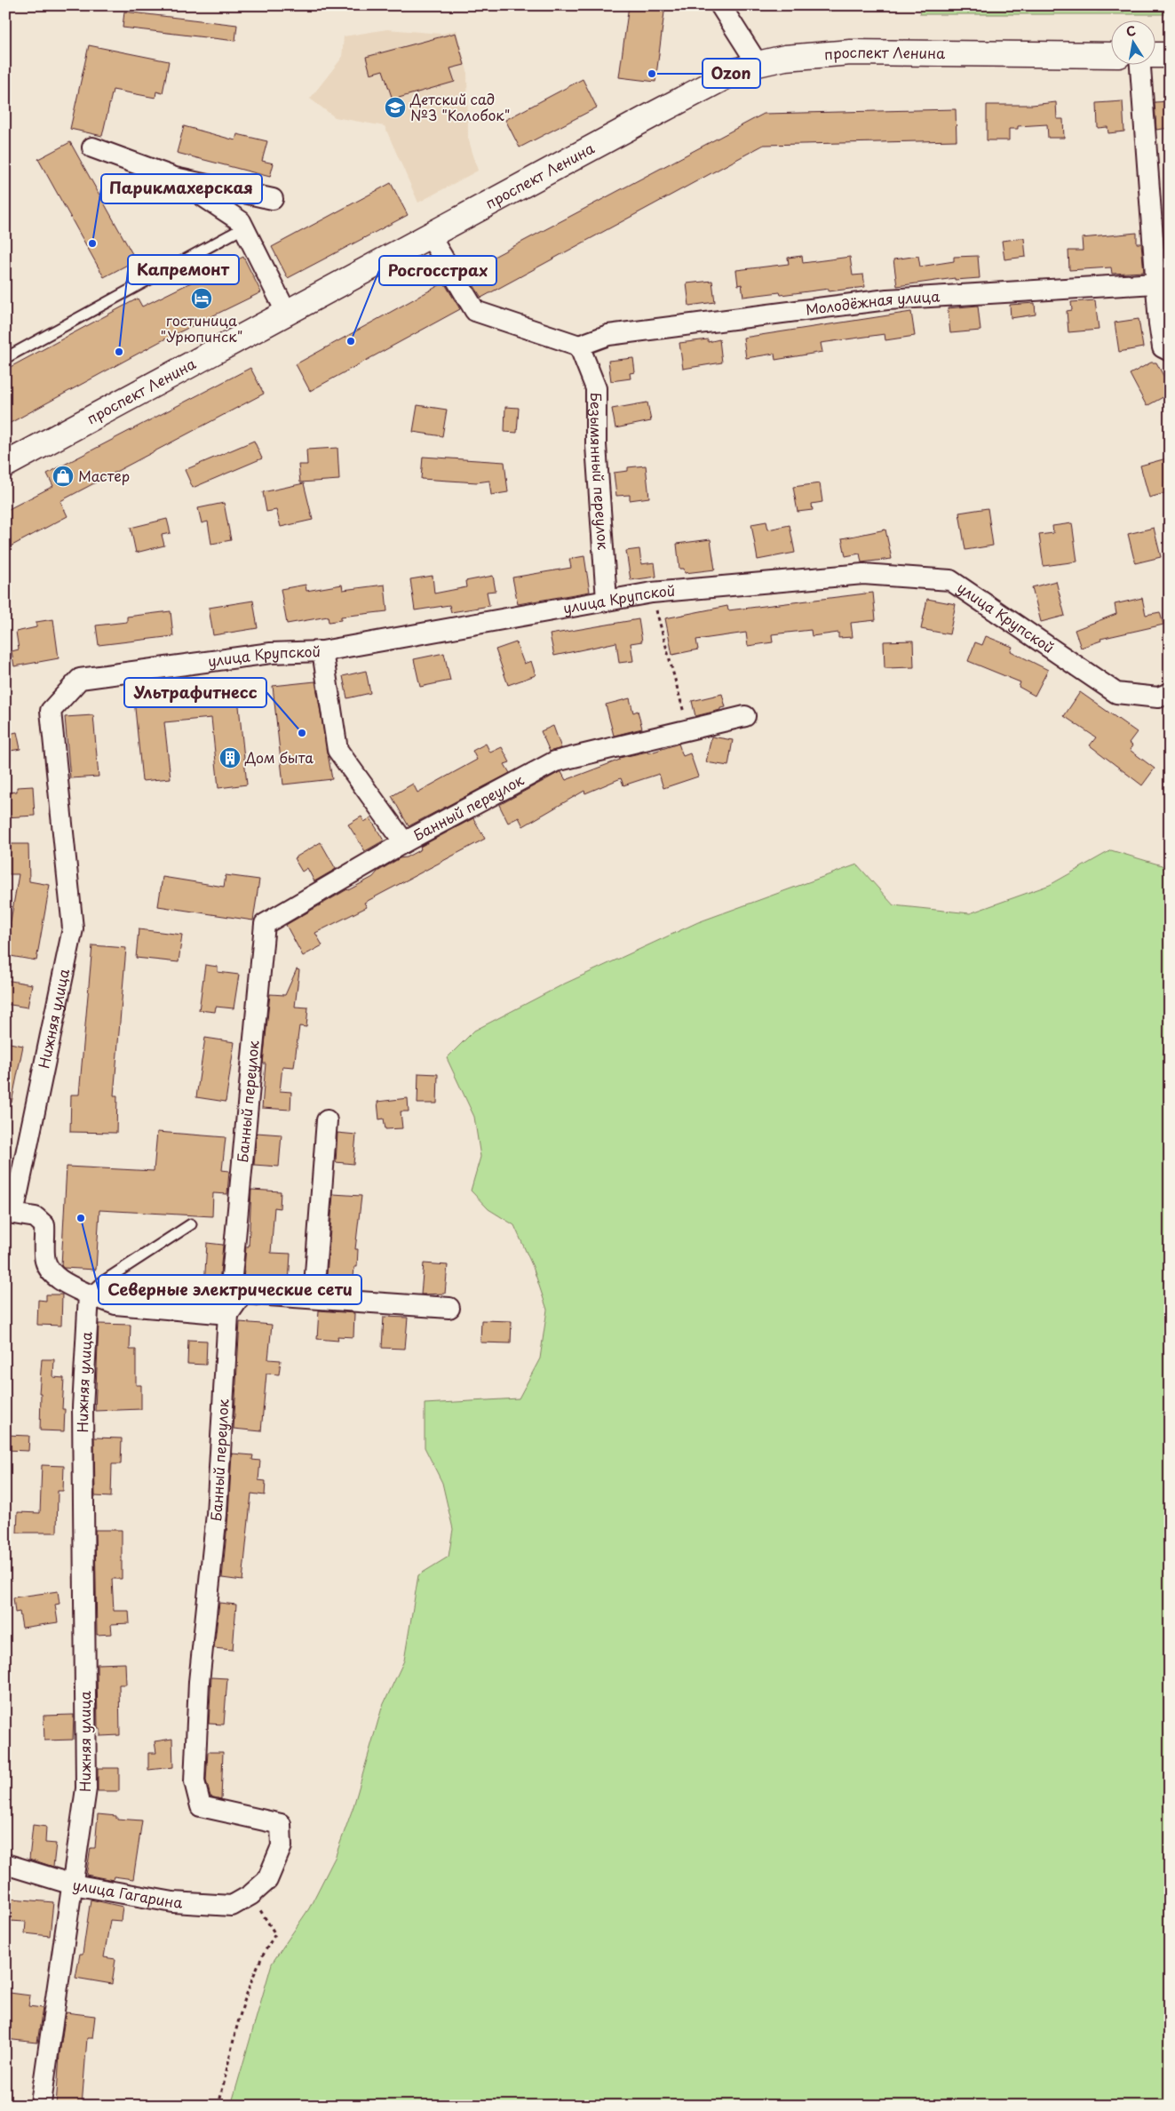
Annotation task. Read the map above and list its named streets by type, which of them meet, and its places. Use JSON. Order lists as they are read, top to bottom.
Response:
{
  "streets": {
    "main road": ["проспект Ленина"],
    "street": [
      "Молодёжная улица",
      "Безымянный переулок",
      "улица Крупской",
      "Банный переулок",
      "Нижняя улица",
      "улица Гагарина"
    ]
  },
  "crossings": [
    ["Молодёжная улица", "Безымянный переулок"],
    ["Безымянный переулок", "улица Крупской"],
    ["улица Крупской", "Нижняя улица"],
    ["Банный переулок", "улица Гагарина"],
    ["Нижняя улица", "улица Гагарина"]
  ],
  "places": {
    "other": [
      "Ozon",
      "Парикмахерская",
      "Росгосстрах",
      "Капремонт",
      "Ультрафитнесс",
      "Северные электрические сети"
    ],
    "school or university": ["Детский сад №3 \"Колобок\""],
    "hotel": ["гостиница \"Урюпинск\""],
    "shop": ["Мастер"],
    "building": ["Дом быта"]
  },
  "north": "top"
}
